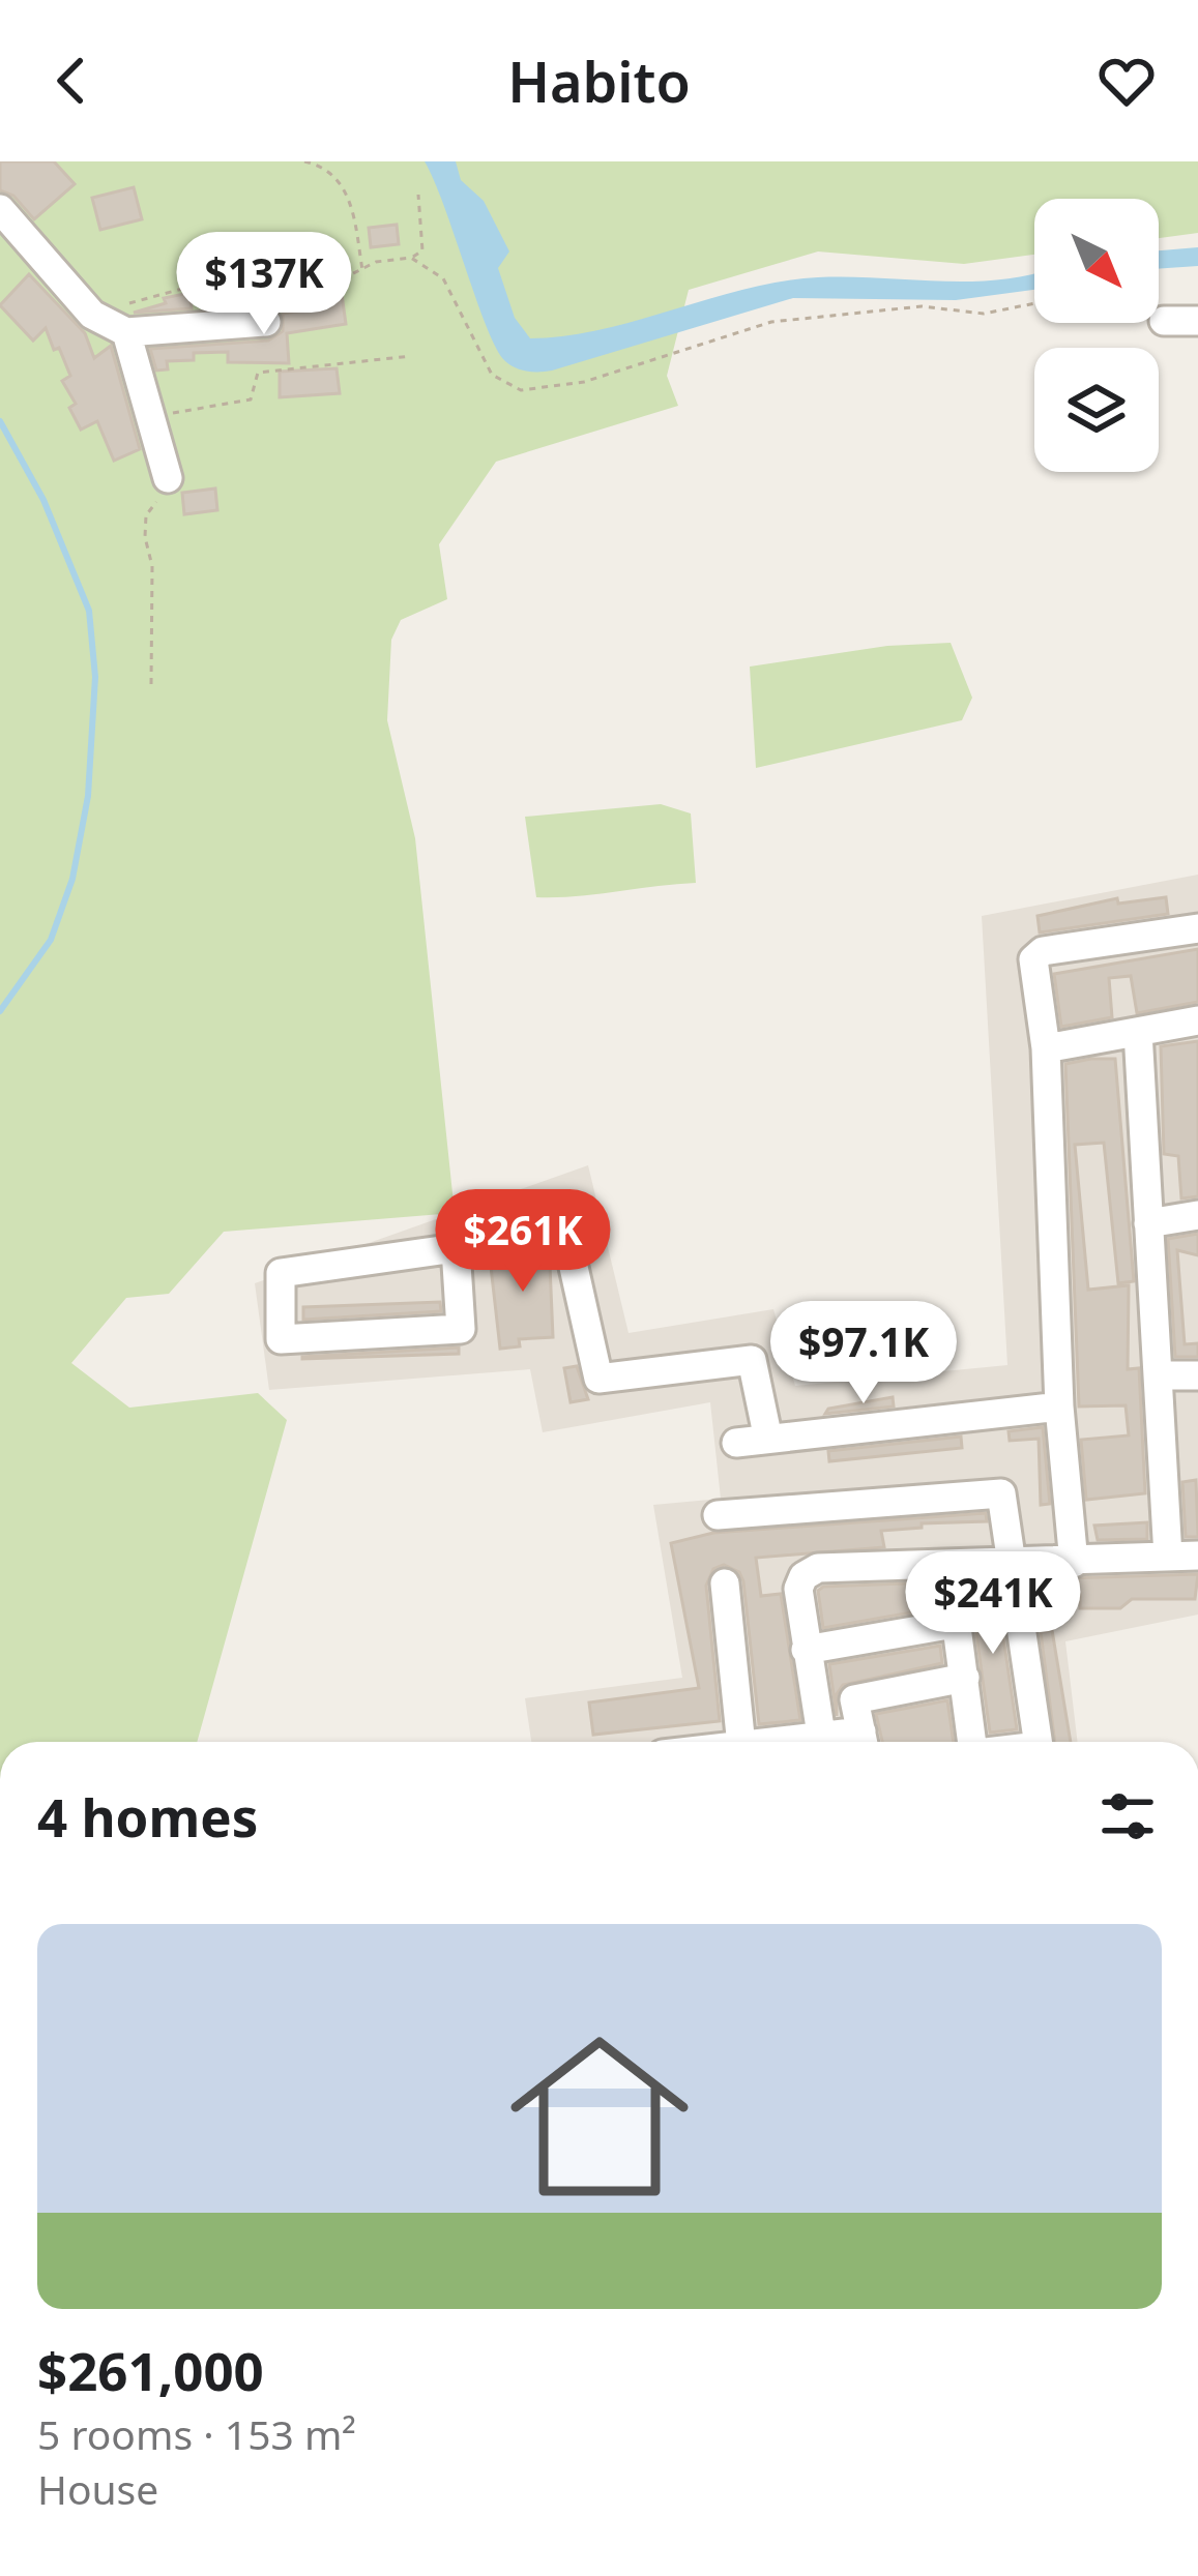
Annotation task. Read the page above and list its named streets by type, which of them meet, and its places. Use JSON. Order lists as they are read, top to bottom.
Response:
{
  "north": "bottom right",
  "page": {
    "header": "Habito",
    "price": [
      "$137K",
      "$261K",
      "$97.1K",
      "$241K"
    ],
    "heading": "4 homes",
    "list": [
      {
        "name": "$261,000",
        "note": "5 rooms · 153 m² · House"
      }
    ]
  }
}
